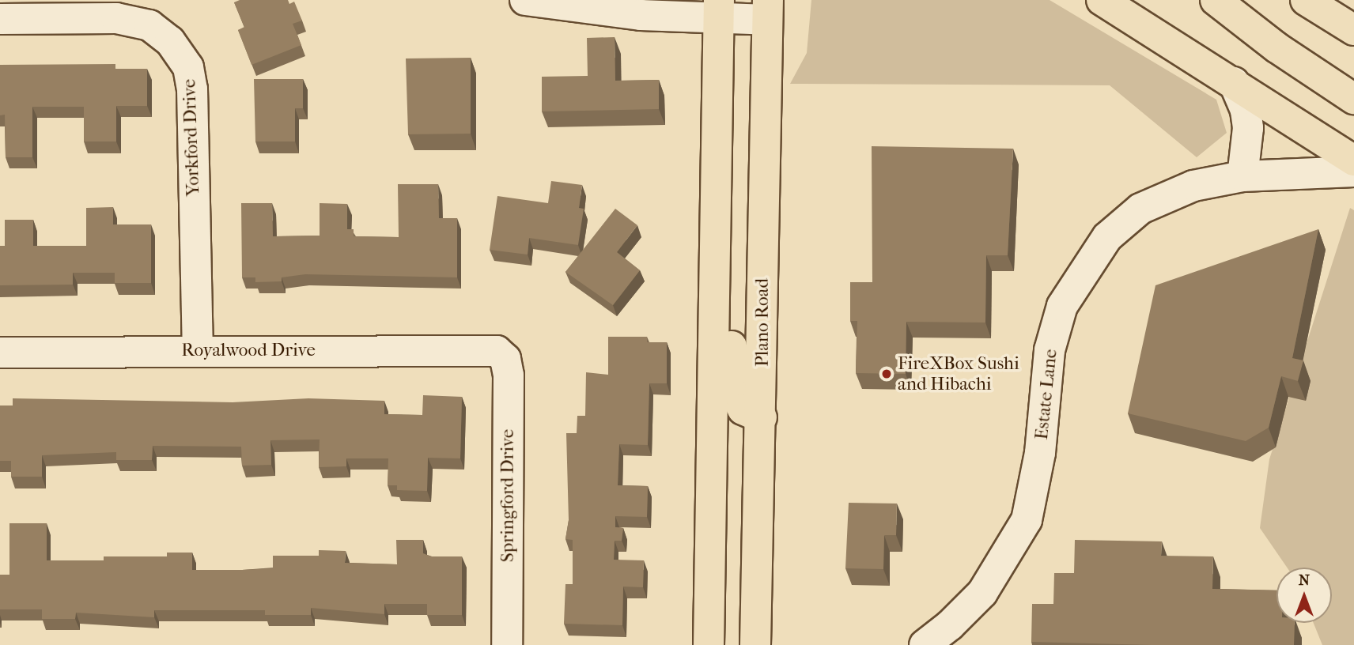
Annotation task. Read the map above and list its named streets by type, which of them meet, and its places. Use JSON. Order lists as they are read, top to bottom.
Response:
{
  "streets": {
    "main road": ["Plano Road"],
    "street": [
      "Yorkford Drive",
      "Royalwood Drive",
      "Estate Lane",
      "Springford Drive"
    ]
  },
  "crossings": [
    ["Yorkford Drive", "Royalwood Drive"],
    ["Royalwood Drive", "Springford Drive"]
  ],
  "places": ["FireXBox Sushi and Hibachi"],
  "north": "top"
}
